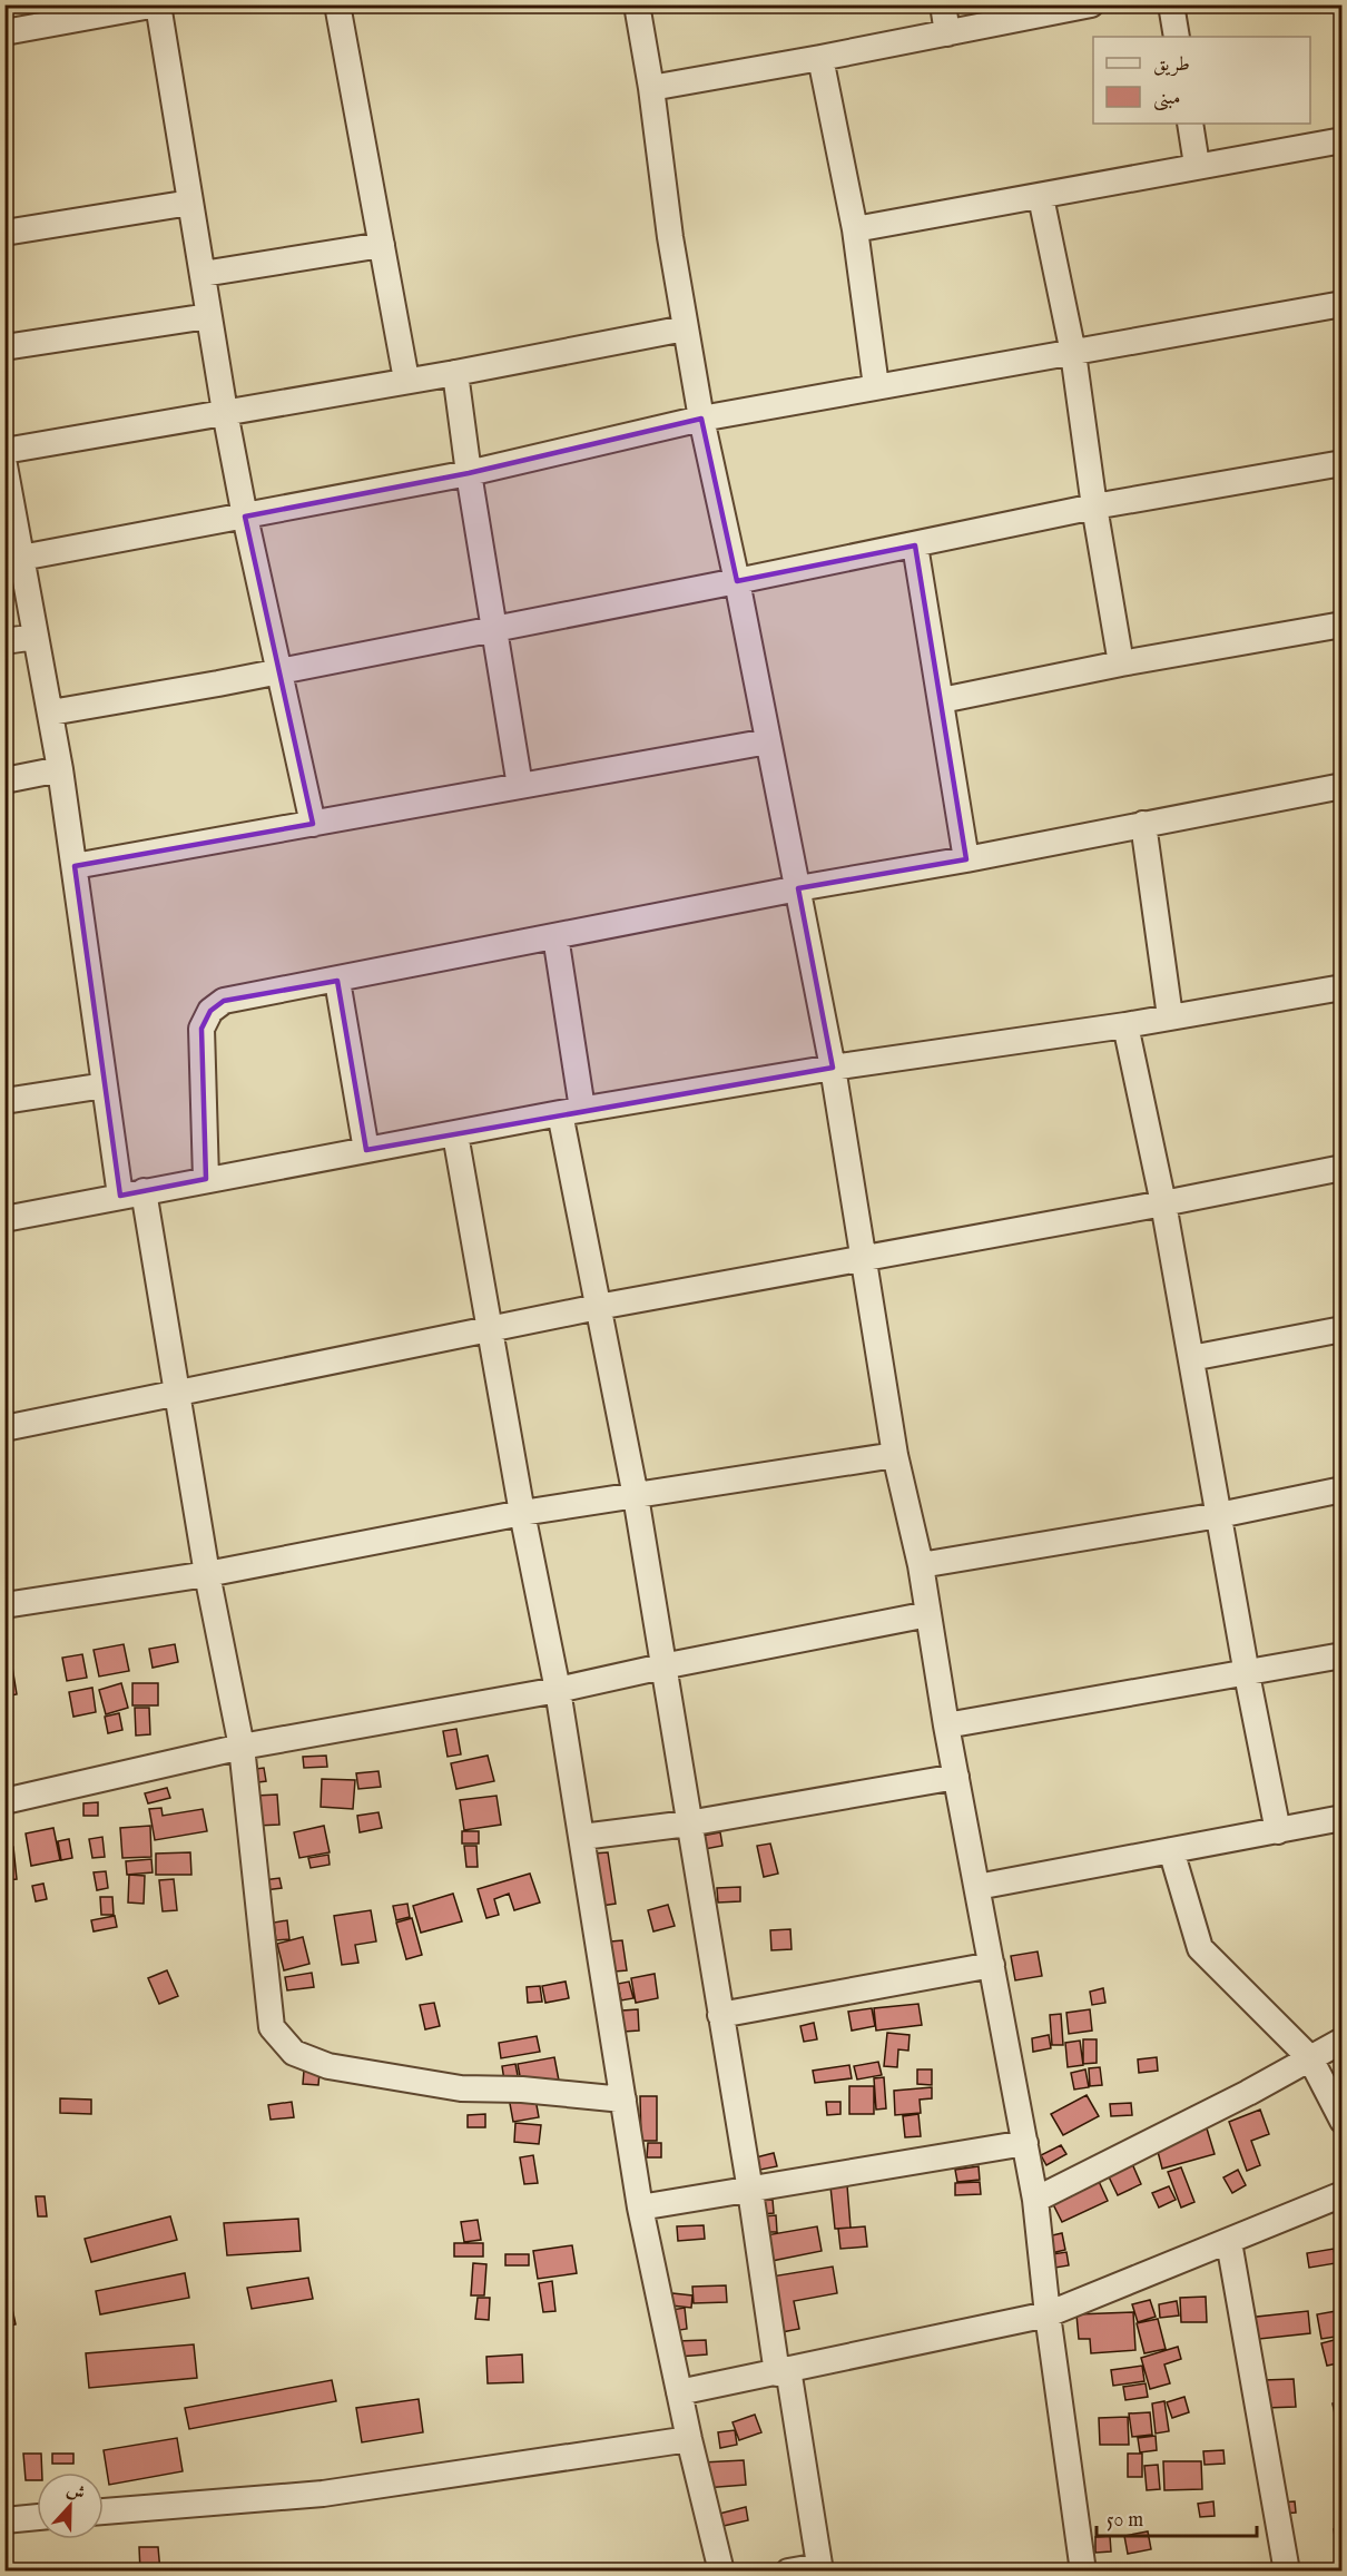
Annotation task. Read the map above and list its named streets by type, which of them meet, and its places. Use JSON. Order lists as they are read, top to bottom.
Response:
{
  "legend": ["طريق", "مبنى"],
  "scale_bar": "50 m",
  "north": "top"
}
